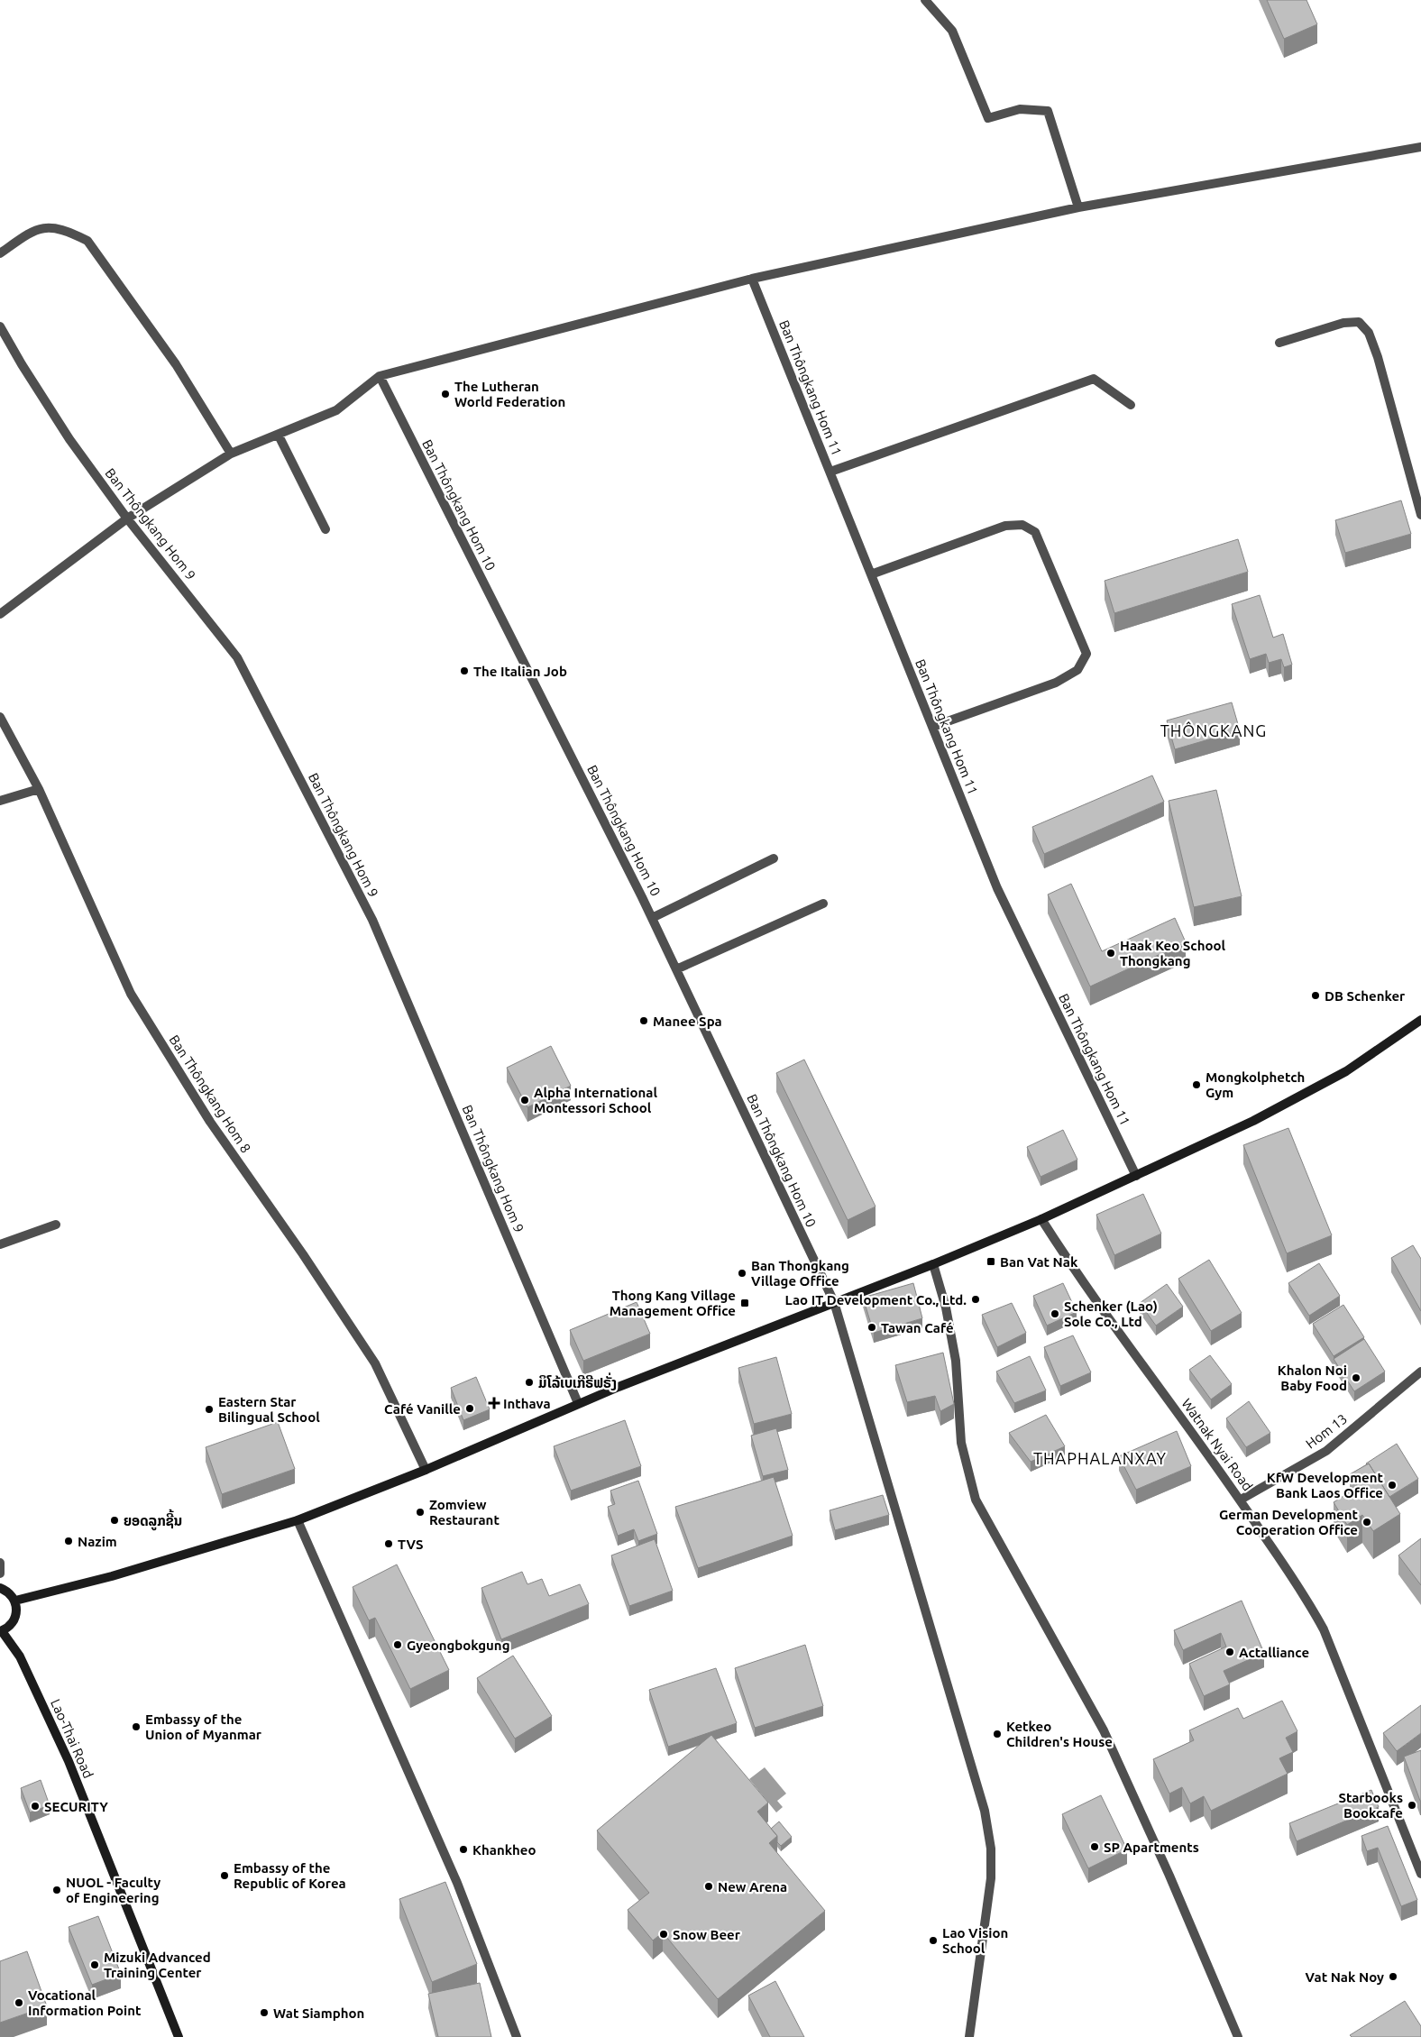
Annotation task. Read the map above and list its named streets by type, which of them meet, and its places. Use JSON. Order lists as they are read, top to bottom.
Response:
{
  "streets": {
    "street": [
      "Ban Thôngkang Hom 11",
      "Ban Thôngkang Hom 10",
      "Ban Thôngkang Hom 9",
      "Ban Thôngkang Hom 8",
      "Hom 13",
      "Watnak Nyai Road",
      "Lao-Thai Road"
    ]
  },
  "crossings": [
    ["Hom 13", "Watnak Nyai Road"]
  ],
  "districts": ["THÔNGKANG", "THAPHALANXAY"],
  "places": {
    "other": [
      "The Lutheran World Federation",
      "The Italian Job",
      "Haak Keo School Thongkang",
      "DB Schenker",
      "Manee Spa",
      "Mongkolphetch Gym",
      "Alpha International Montessori School",
      "Ban Thongkang Village Office",
      "Lao IT Development Co., Ltd.",
      "Schenker (Lao) Sole Co., Ltd",
      "Tawan Café",
      "Khalon Noi Baby Food",
      "ມິໂລ້ເບເກີຣີຟຣັ່ງ",
      "Café Vanille",
      "Eastern Star Bilingual School",
      "KfW Development Bank Laos Office",
      "Zomview Restaurant",
      "ຍອດລູກຊີ້ນ",
      "German Development Cooperation Office",
      "Nazim",
      "TVS",
      "Gyeongbokgung",
      "Actalliance",
      "Embassy of the Union of Myanmar",
      "Ketkeo Children's House",
      "Starbooks Bookcafe",
      "SECURITY",
      "SP Apartments",
      "Khankheo",
      "Embassy of the Republic of Korea",
      "New Arena",
      "NUOL - Faculty of Engineering",
      "Snow Beer",
      "Lao Vision School",
      "Mizuki Advanced Training Center",
      "Vat Nak Noy",
      "Vocational Information Point",
      "Wat Siamphon"
    ],
    "transit": ["Ban Vat Nak", "Thong Kang Village Management Office"],
    "health": ["Inthava"]
  }
}
